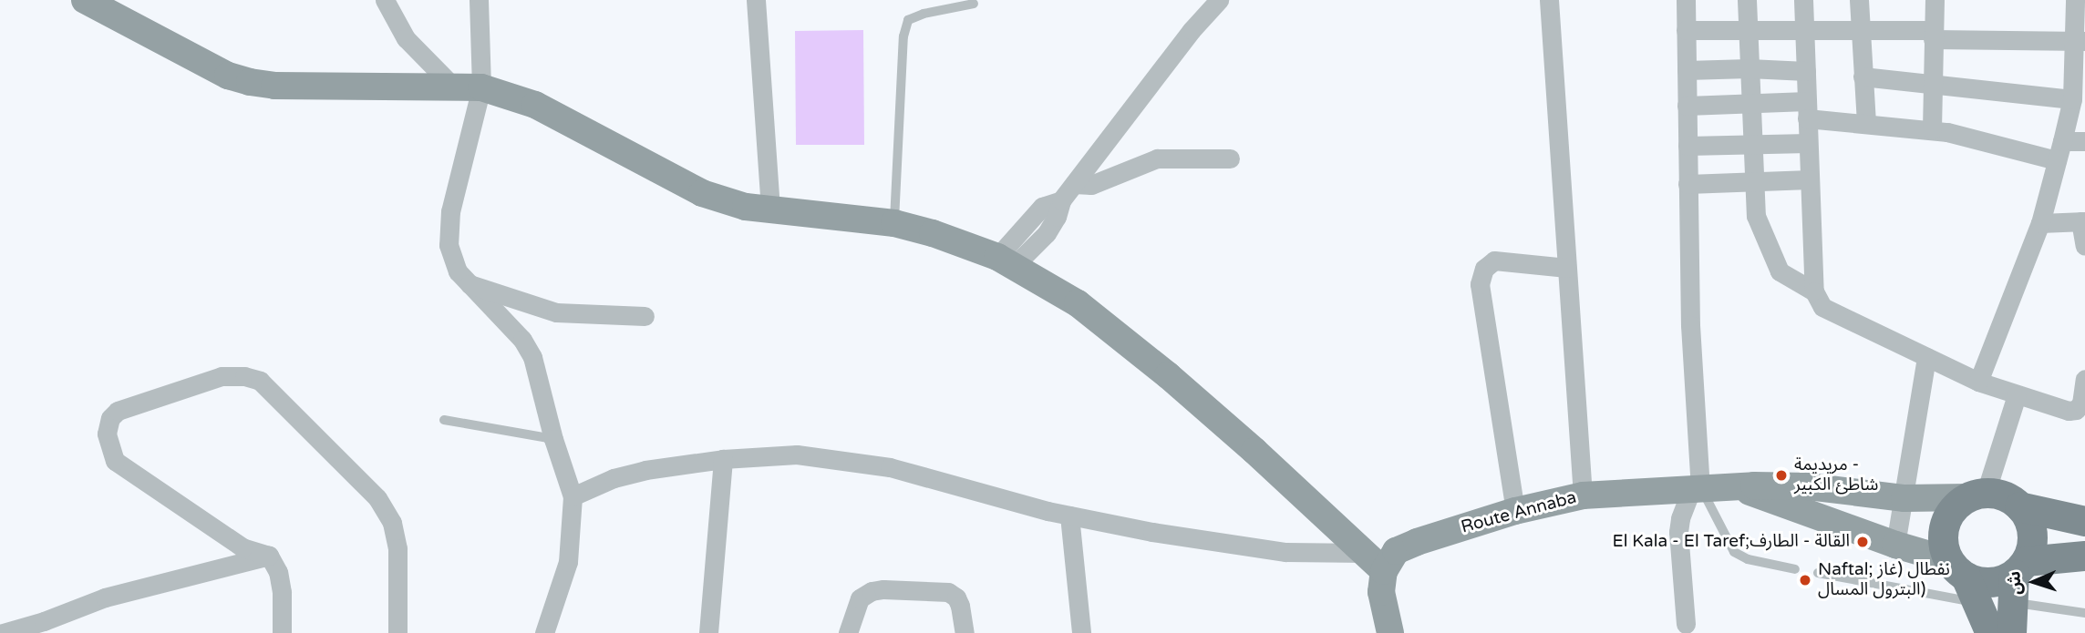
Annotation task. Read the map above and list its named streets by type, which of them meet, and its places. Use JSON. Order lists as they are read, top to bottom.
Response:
{
  "streets": {
    "street": ["Route Annaba"]
  },
  "places": ["مريديمة - شاطئ الكبير", "El Kala - El Taref;القالة - الطارف", "Naftal; نفطال (غاز البترول المسال)"],
  "north": "left"
}
